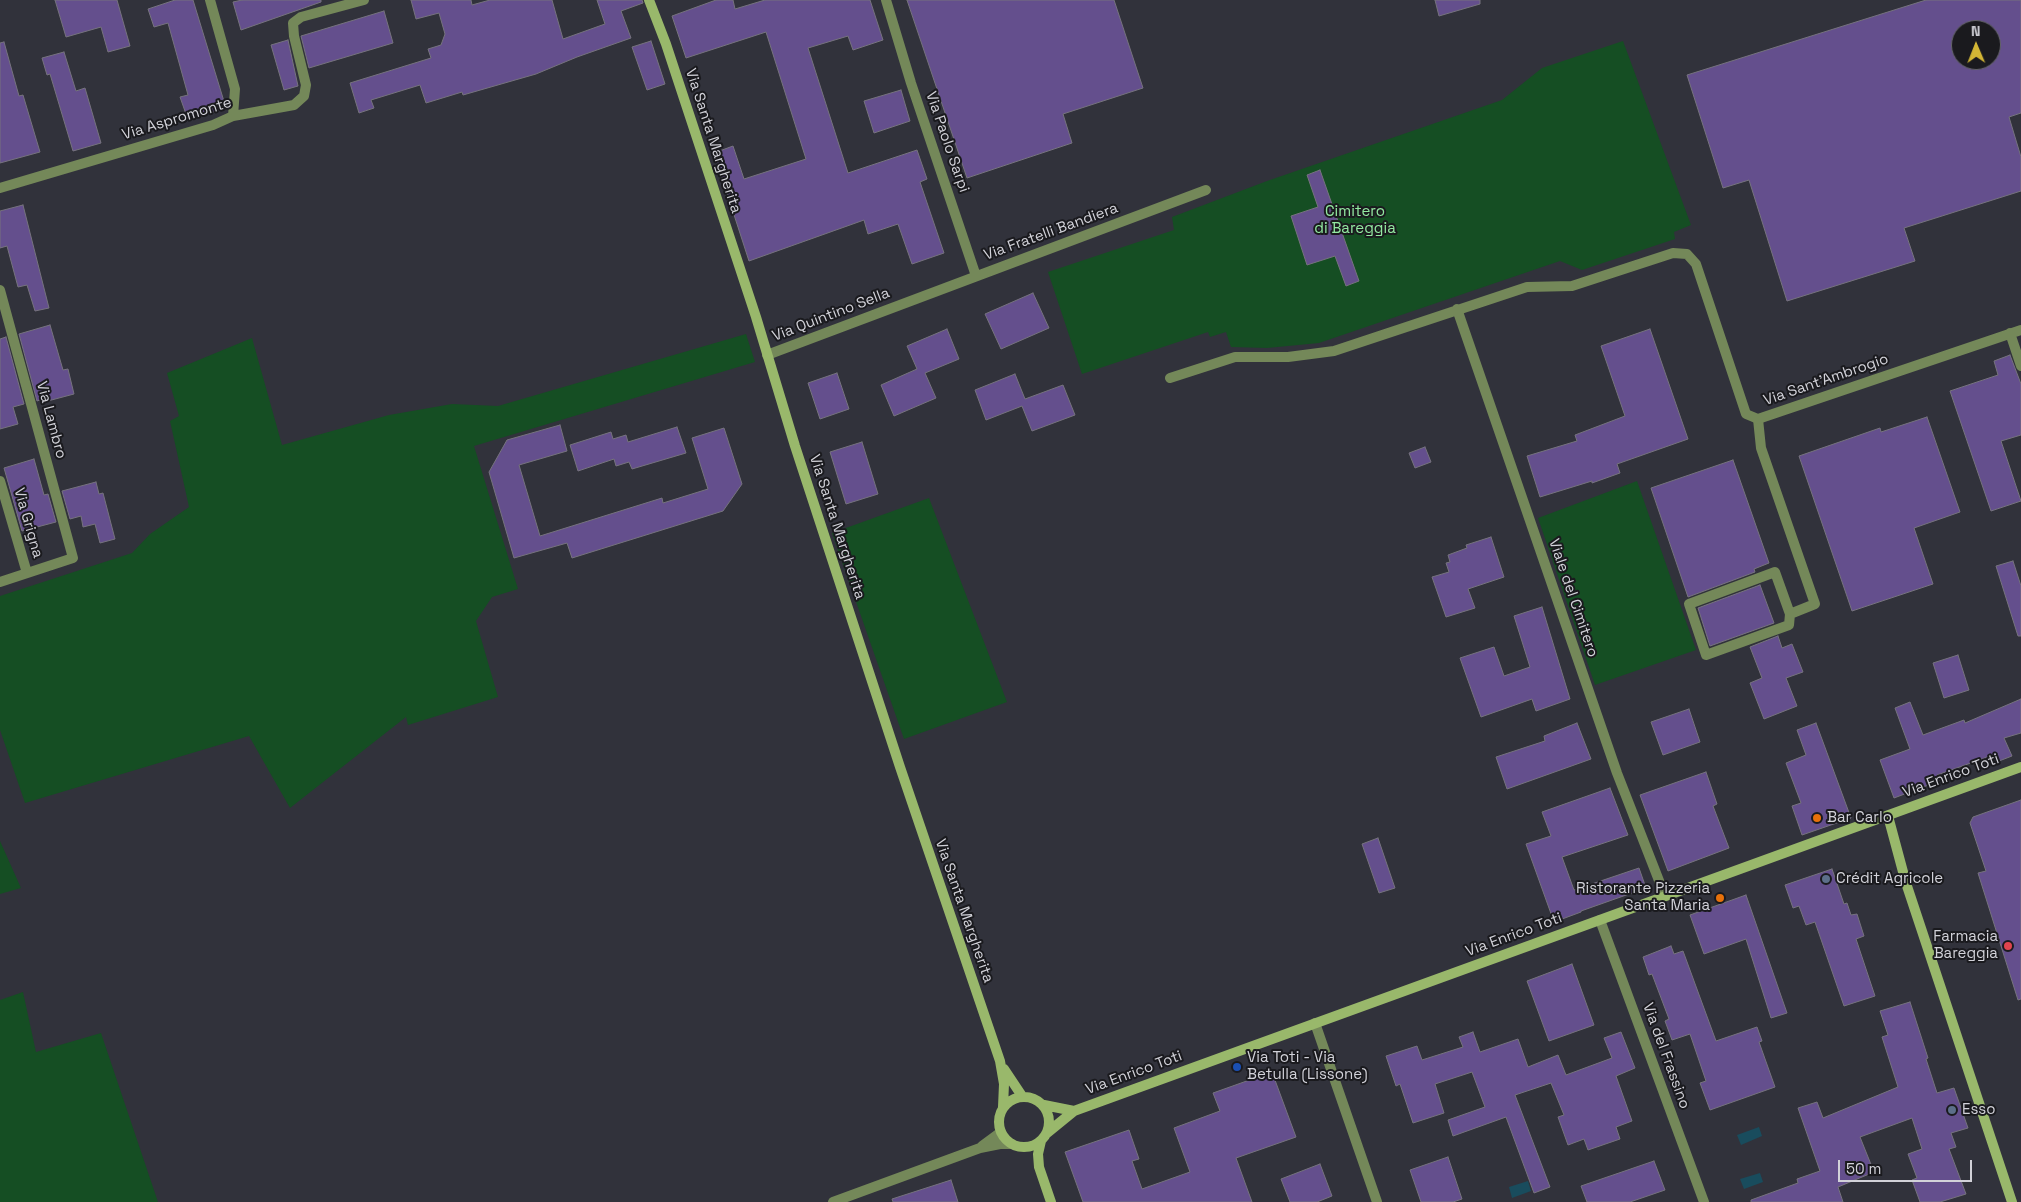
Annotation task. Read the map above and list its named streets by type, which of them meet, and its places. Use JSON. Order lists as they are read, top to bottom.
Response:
{
  "streets": {
    "street": [
      "Via Aspromonte",
      "Via Santa Margherita",
      "Via Paolo Sarpi",
      "Via Fratelli Bandiera",
      "Via Quintino Sella",
      "Via Sant'Ambrogio",
      "Via Lambro",
      "Via Grigna",
      "Viale del Cimitero",
      "Via Enrico Toti",
      "Via del Frassino"
    ]
  },
  "crossings": [
    ["Via Santa Margherita", "Via Quintino Sella"],
    ["Via Santa Margherita", "Via Enrico Toti"],
    ["Via Paolo Sarpi", "Via Fratelli Bandiera"],
    ["Via Fratelli Bandiera", "Via Quintino Sella"],
    ["Via Sant'Ambrogio", "Viale del Cimitero"],
    ["Via Lambro", "Via Grigna"],
    ["Viale del Cimitero", "Via Enrico Toti"],
    ["Via Enrico Toti", "Via del Frassino"]
  ],
  "parks": ["Cimitero di Bareggia"],
  "places": [
    "Bar Carlo",
    "Crédit Agricole",
    "Ristorante Pizzeria Santa Maria",
    "Farmacia Bareggia",
    "Via Toti - Via Betulla (Lissone)",
    "Esso"
  ],
  "scale_bar": "50 m",
  "north": "top"
}
